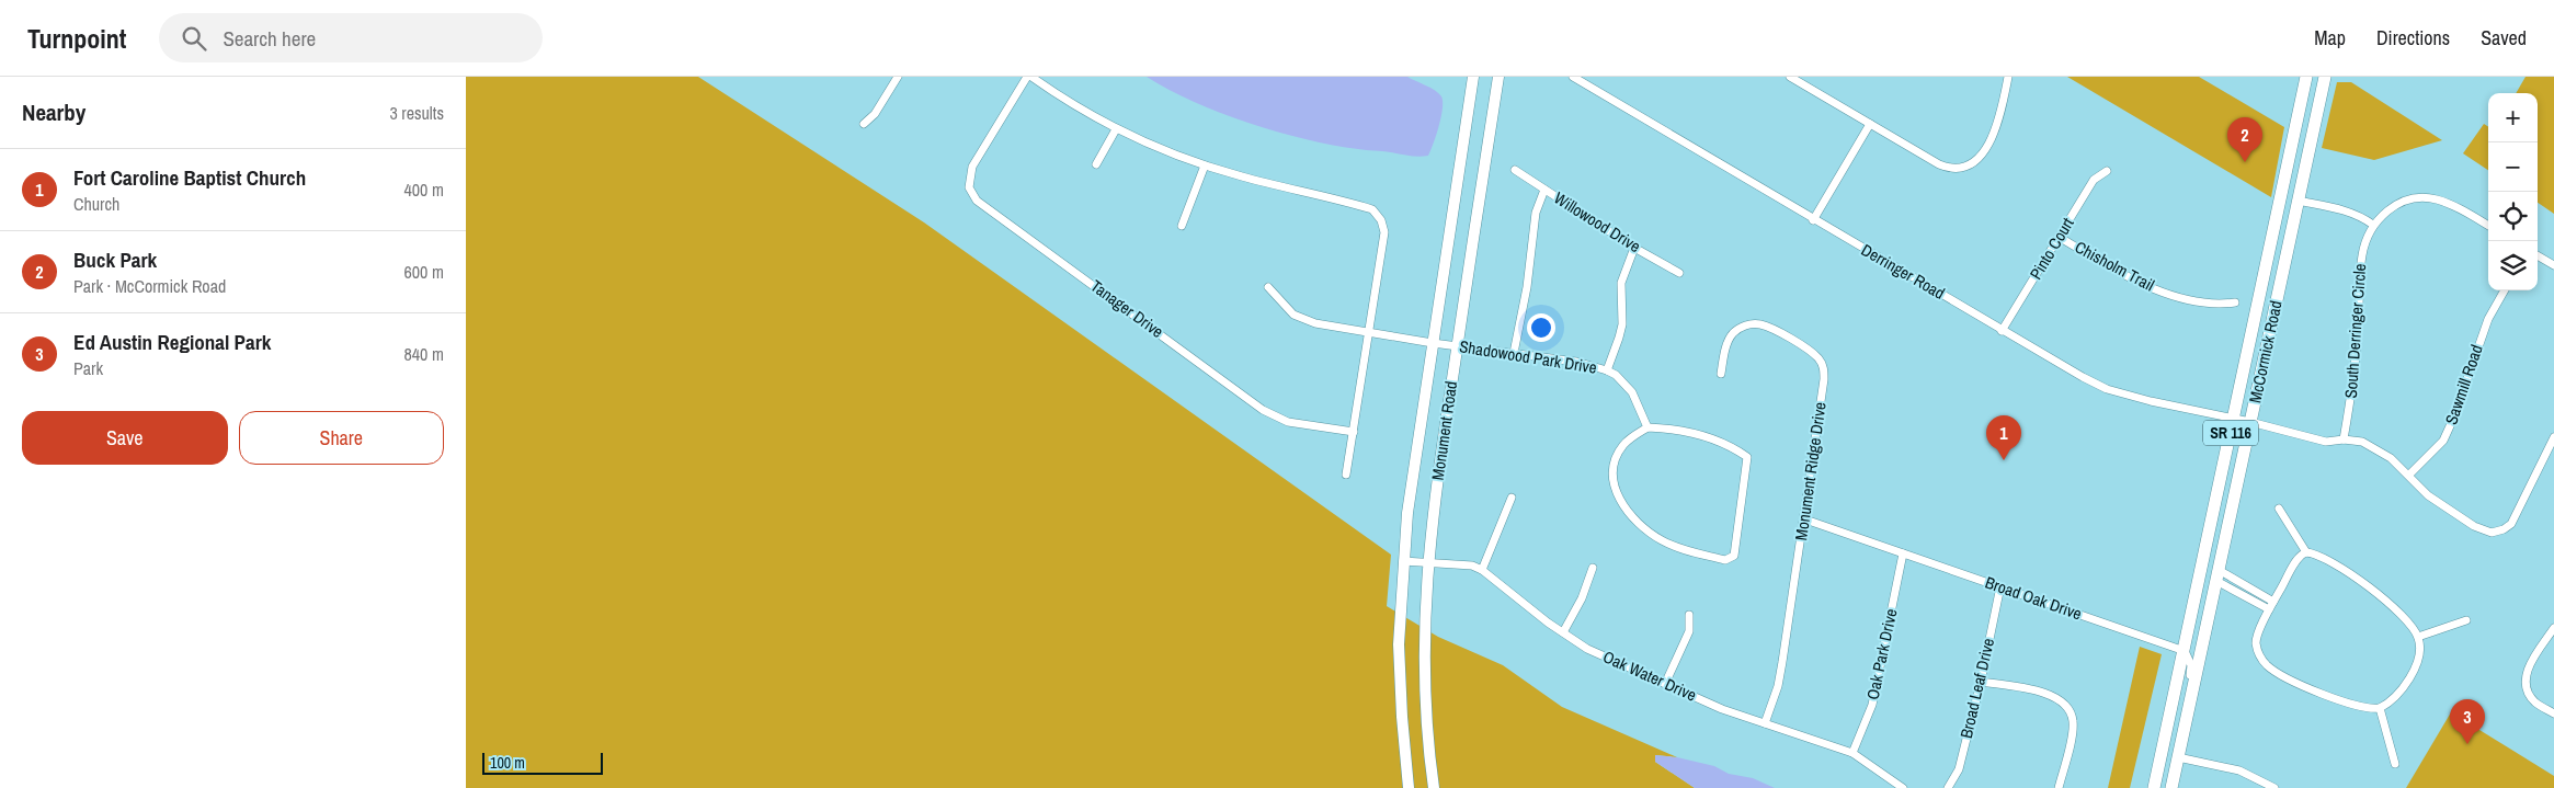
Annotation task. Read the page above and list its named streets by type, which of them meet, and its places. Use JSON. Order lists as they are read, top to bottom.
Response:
{
  "streets": {
    "main road": ["McCormick Road", "Monument Road", "SR 116"],
    "street": [
      "Willowood Drive",
      "Pinto Court",
      "Chisholm Trail",
      "Derringer Road",
      "Tanager Drive",
      "South Derringer Circle",
      "Shadowood Park Drive",
      "Sawmill Road",
      "Monument Ridge Drive",
      "Broad Oak Drive",
      "Oak Park Drive",
      "Oak Water Drive",
      "Broad Leaf Drive"
    ]
  },
  "crossings": [
    ["Pinto Court", "Chisholm Trail"],
    ["Pinto Court", "Derringer Road"],
    ["Derringer Road", "South Derringer Circle"],
    ["Derringer Road", "McCormick Road"],
    ["Derringer Road", "Sawmill Road"],
    ["McCormick Road", "Broad Oak Drive"],
    ["Shadowood Park Drive", "Monument Road"],
    ["Monument Road", "Oak Water Drive"],
    ["Monument Ridge Drive", "Broad Oak Drive"],
    ["Monument Ridge Drive", "Oak Water Drive"],
    ["Broad Oak Drive", "Oak Park Drive"],
    ["Broad Oak Drive", "Broad Leaf Drive"],
    ["Oak Park Drive", "Oak Water Drive"]
  ],
  "scale_bar": "100 m",
  "page": {
    "header": "Turnpoint",
    "search": "Search here",
    "nav": ["Map", "Directions", "Saved"],
    "heading": ["Nearby", "3 results"],
    "map_buttons": ["+", "−"],
    "pins": ["2", "1", "3"],
    "list": [
      {
        "mark": "1",
        "name": "Fort Caroline Baptist Church",
        "note": "Church",
        "value": "400 m"
      },
      {
        "mark": "2",
        "name": "Buck Park",
        "note": "Park · McCormick Road",
        "value": "600 m"
      },
      {
        "mark": "3",
        "name": "Ed Austin Regional Park",
        "note": "Park",
        "value": "840 m"
      }
    ],
    "buttons": ["Save", "Share"],
    "scale": "100 m"
  }
}
